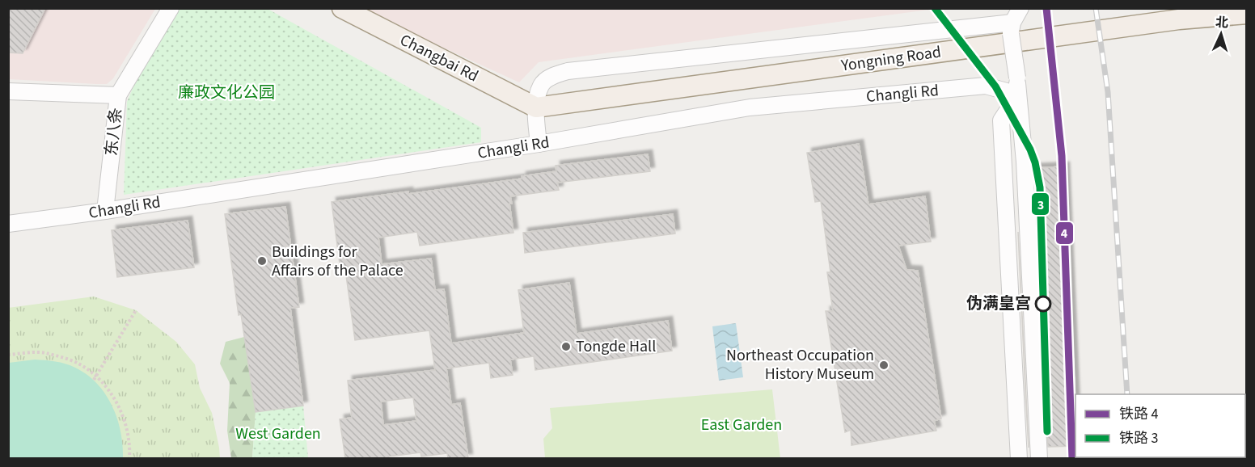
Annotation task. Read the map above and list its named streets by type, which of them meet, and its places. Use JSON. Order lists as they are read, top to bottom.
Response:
{
  "streets": {
    "main road": ["Changbai Rd", "Yongning Road"],
    "street": ["Changli Rd", "东八条"]
  },
  "crossings": [
    ["Changbai Rd", "Yongning Road"],
    ["Changli Rd", "东八条"]
  ],
  "parks": ["廉政文化公园", "East Garden", "West Garden"],
  "places": [
    "Buildings for Affairs of the Palace",
    "伪满皇宫",
    "Tongde Hall",
    "Northeast Occupation History Museum"
  ],
  "lines": ["rail line 4", "rail line 3"],
  "legend": ["铁路 4", "铁路 3"],
  "north": "top"
}
